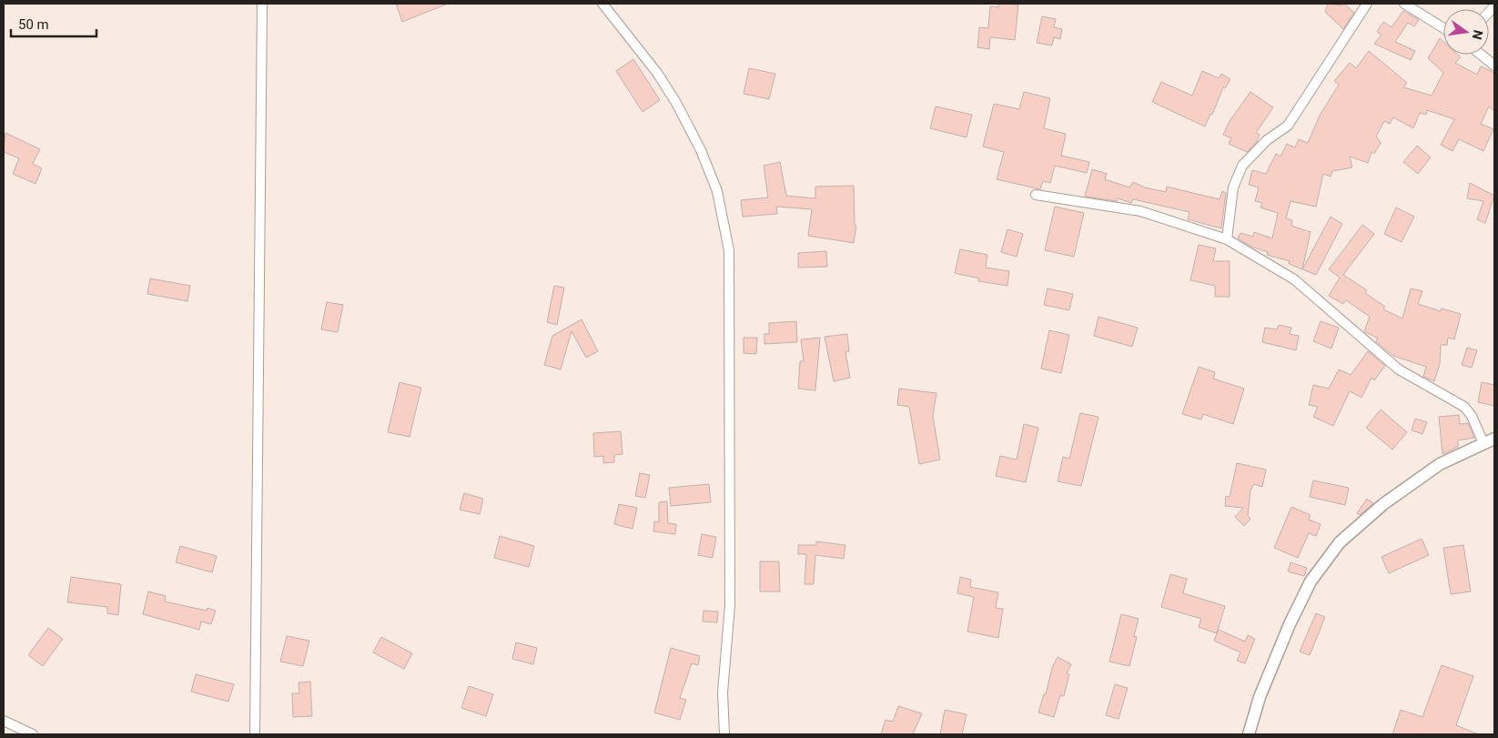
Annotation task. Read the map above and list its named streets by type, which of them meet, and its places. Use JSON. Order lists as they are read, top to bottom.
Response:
{
  "scale_bar": "50 m",
  "north": "right"
}
